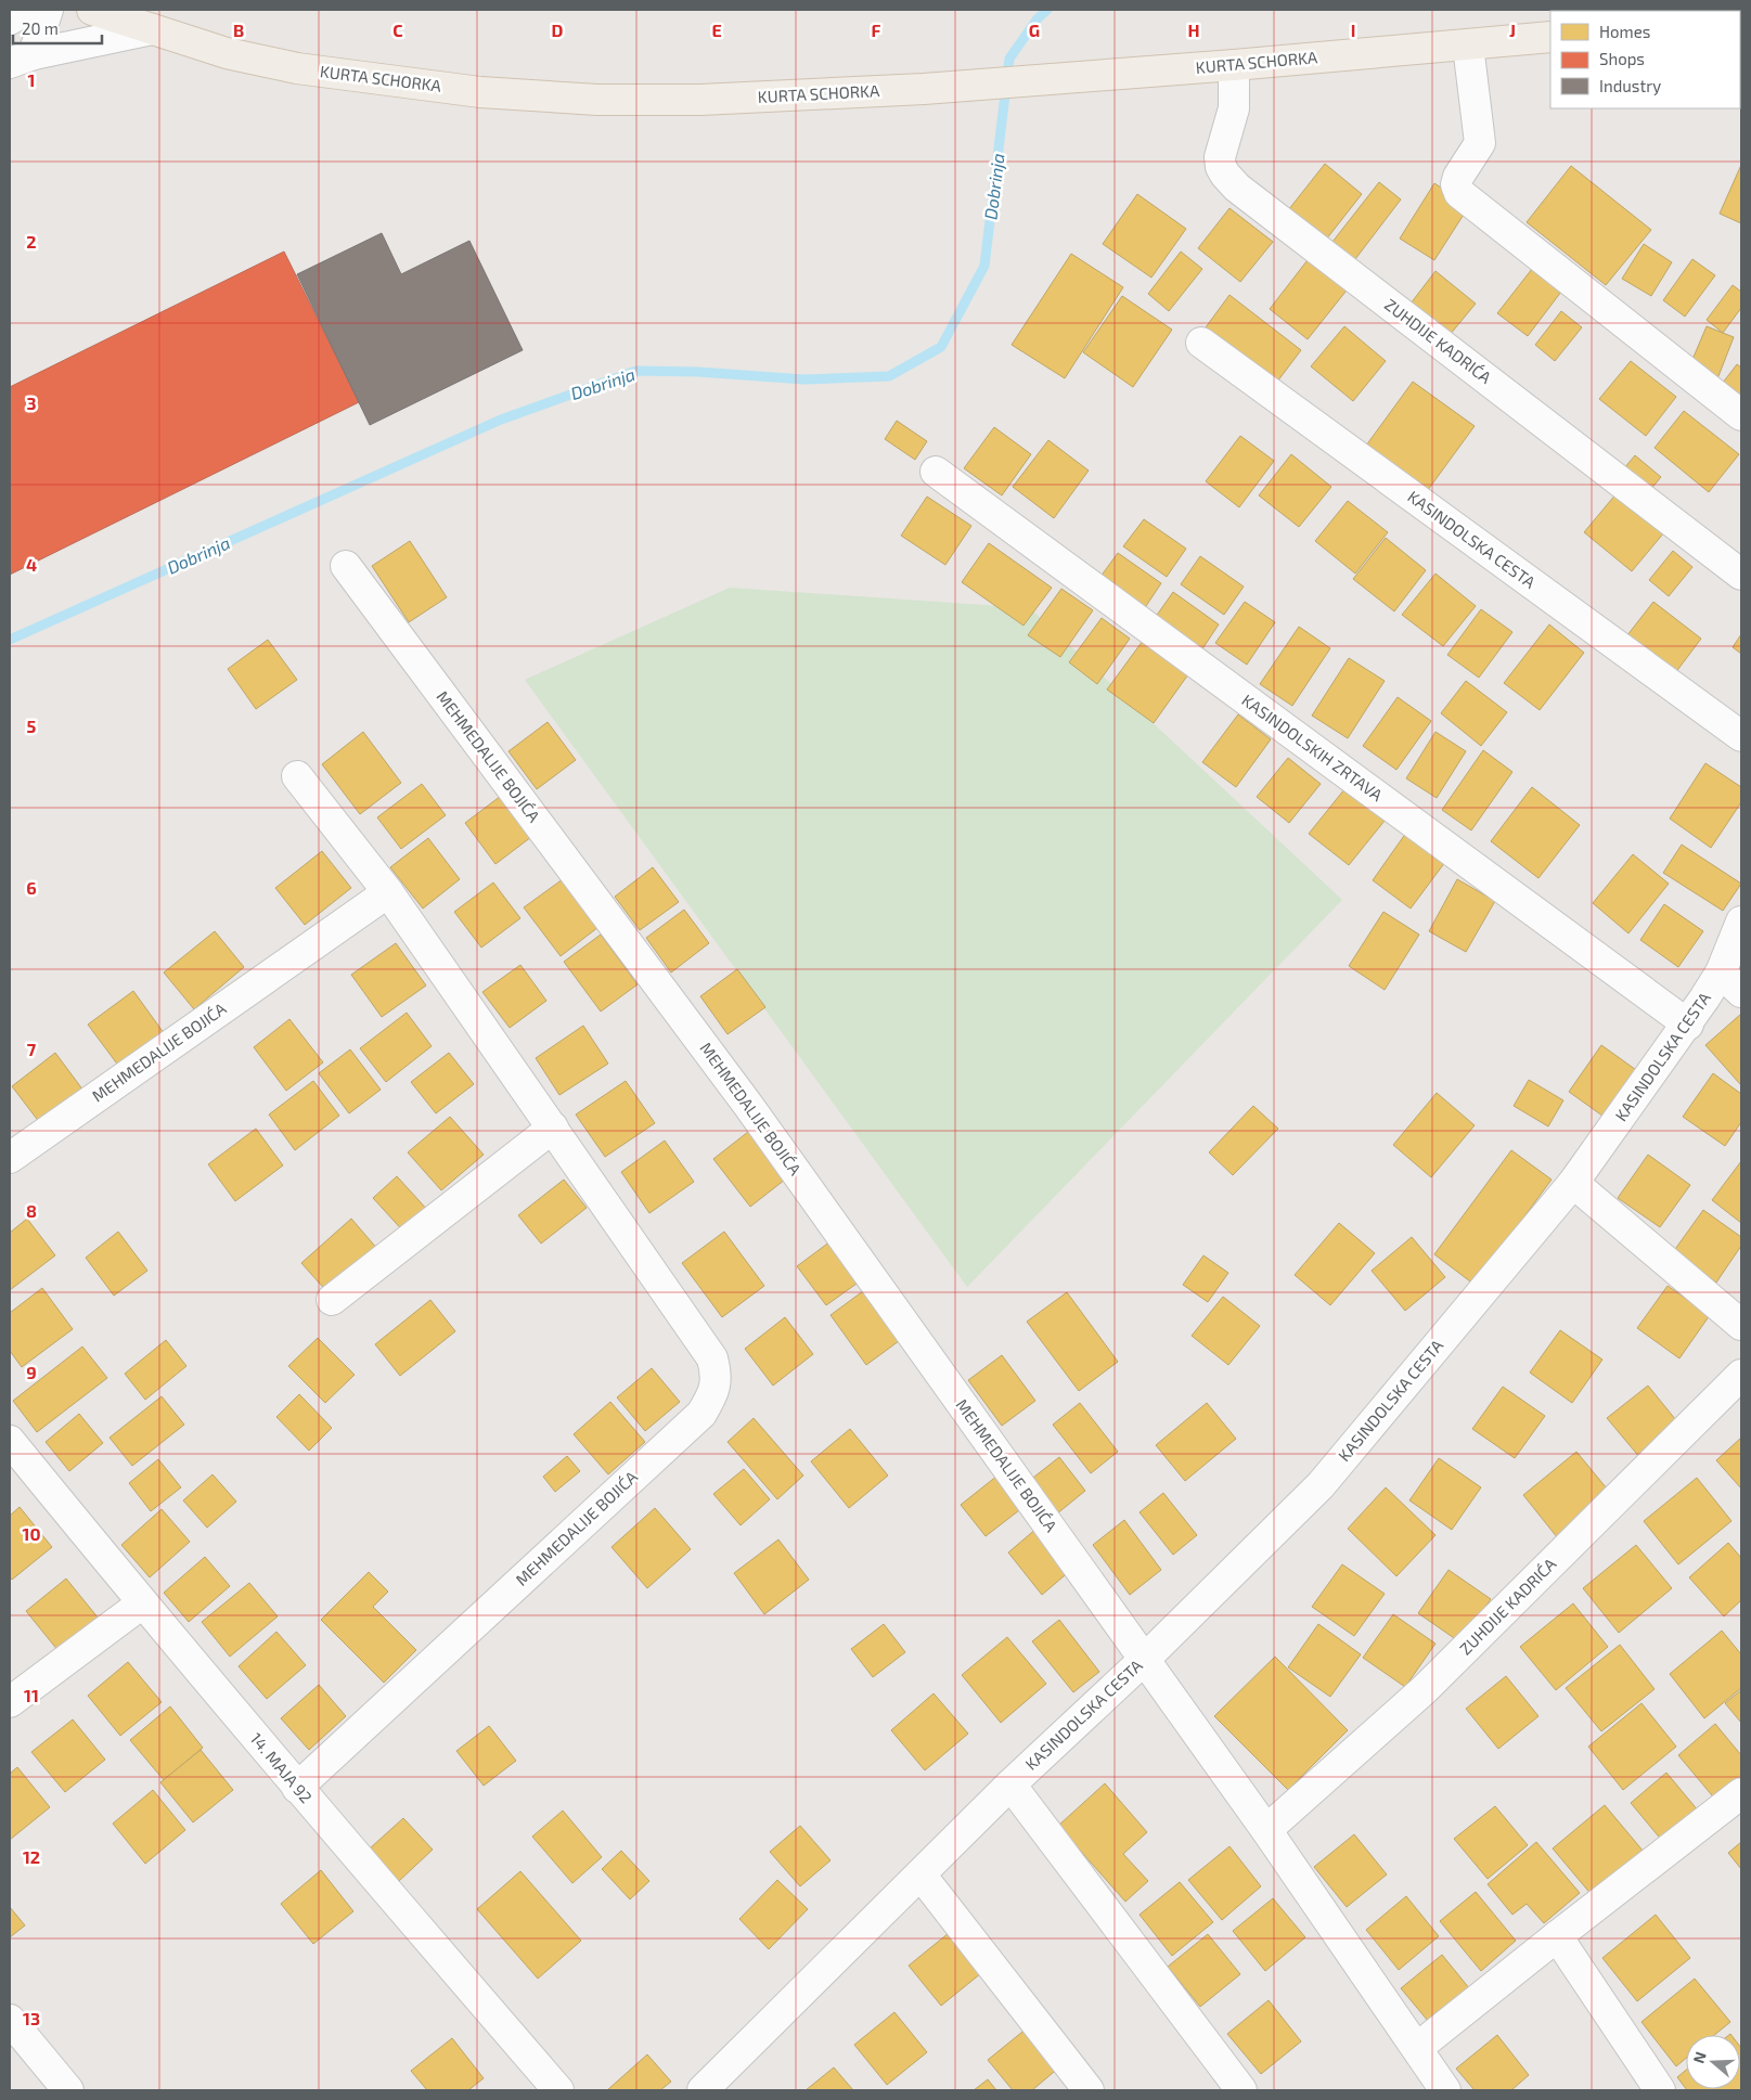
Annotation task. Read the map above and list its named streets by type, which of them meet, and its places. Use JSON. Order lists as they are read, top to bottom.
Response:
{
  "streets": {
    "main road": ["KURTA SCHORKA"],
    "street": [
      "ZUHDIJE KADRIĆA",
      "KASINDOLSKA CESTA",
      "KASINDOLSKIH ZRTAVA",
      "MEHMEDALIJE BOJIĆA",
      "14. MAJA 92"
    ]
  },
  "crossings": [
    ["KURTA SCHORKA", "ZUHDIJE KADRIĆA"],
    ["KASINDOLSKA CESTA", "KASINDOLSKIH ZRTAVA"],
    ["KASINDOLSKA CESTA", "MEHMEDALIJE BOJIĆA"],
    ["MEHMEDALIJE BOJIĆA", "14. MAJA 92"]
  ],
  "water": ["Dobrinja"],
  "legend": ["Homes", "Shops", "Industry"],
  "scale_bar": "20 m",
  "north": "left",
  "grid": {
    "columns": [
      "B",
      "C",
      "D",
      "E",
      "F",
      "G",
      "H",
      "I",
      "J"
    ],
    "rows": [
      "1",
      "2",
      "3",
      "4",
      "5",
      "6",
      "7",
      "8",
      "9",
      "10",
      "11",
      "12",
      "13"
    ]
  }
}
